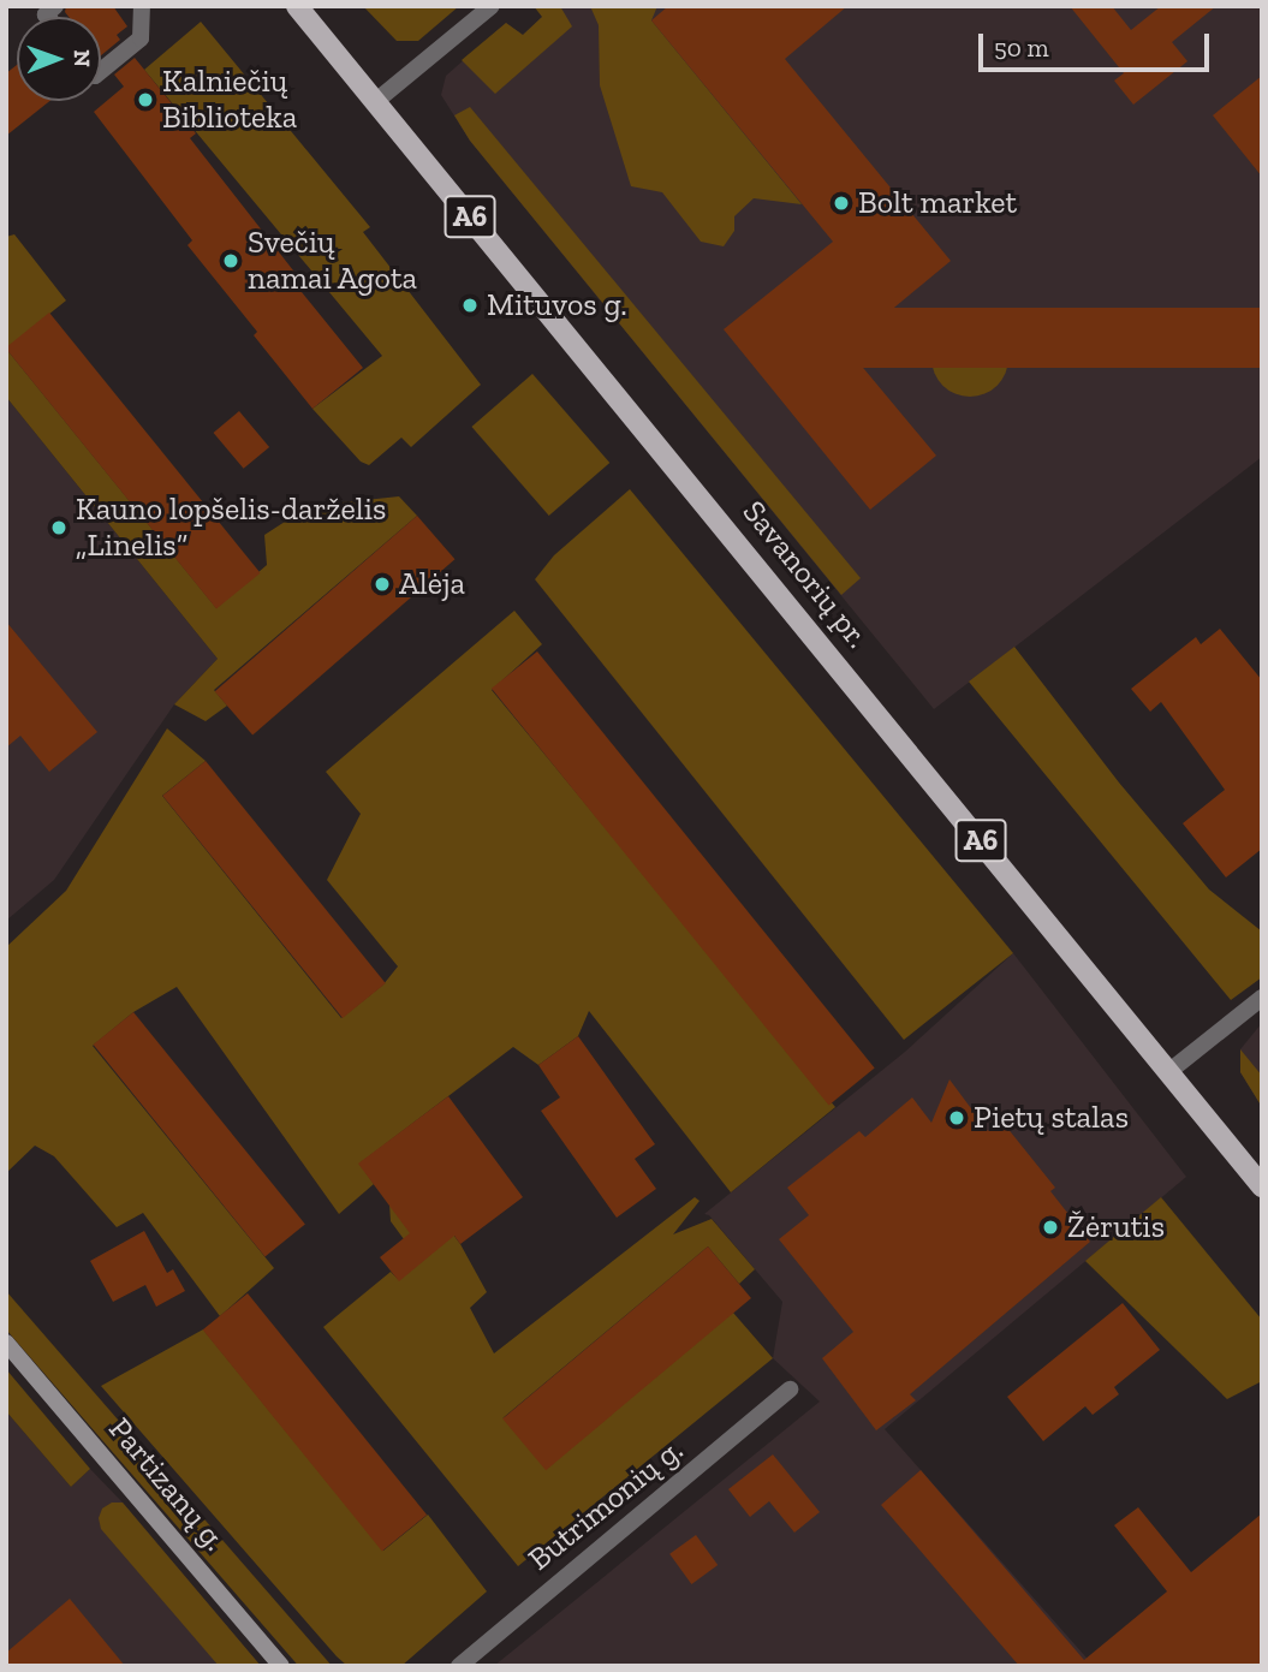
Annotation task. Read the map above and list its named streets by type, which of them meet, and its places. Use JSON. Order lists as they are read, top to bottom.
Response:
{
  "streets": {
    "main road": ["A6", "Savanorių pr."],
    "street": ["Partizanų g.", "Butrimonių g."]
  },
  "places": [
    "Kalniečių Biblioteka",
    "Bolt market",
    "Svečių namai Agota",
    "Mituvos g.",
    "Kauno lopšelis-darželis „Linelis“",
    "Alėja",
    "Pietų stalas",
    "Žėrutis"
  ],
  "scale_bar": "50 m",
  "north": "right"
}
